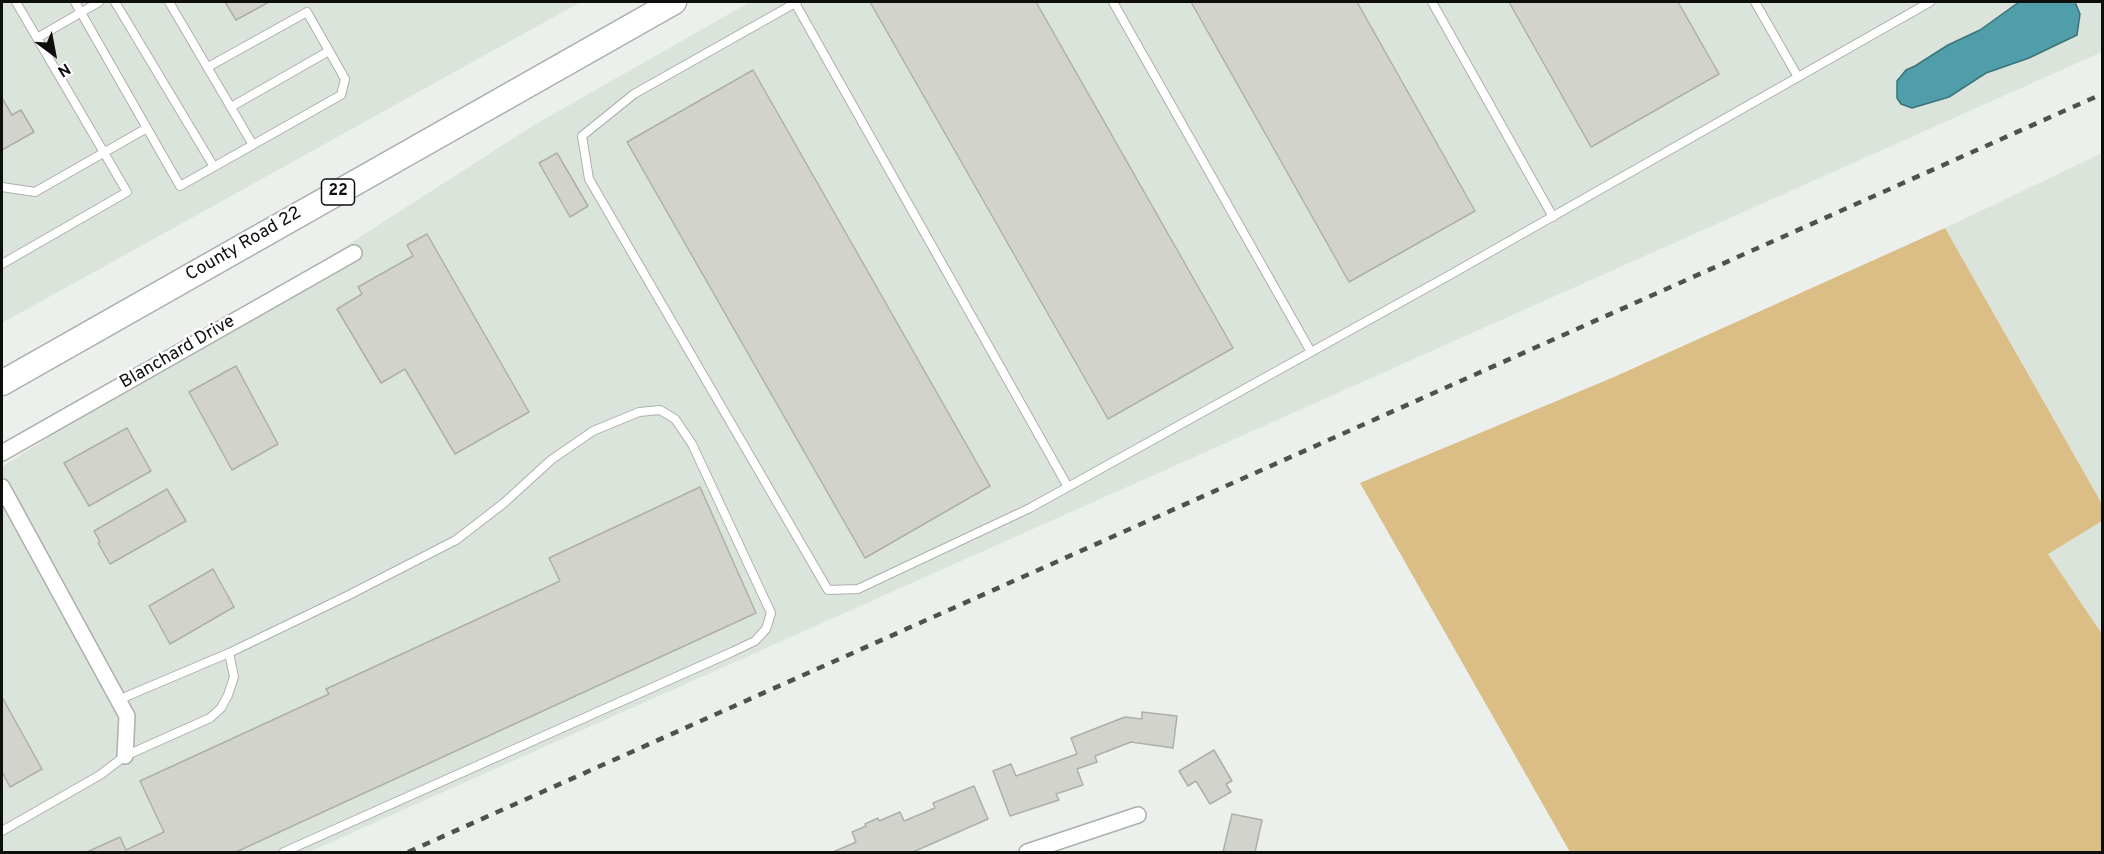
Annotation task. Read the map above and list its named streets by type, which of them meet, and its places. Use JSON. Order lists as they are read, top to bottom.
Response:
{
  "streets": {
    "main road": ["22", "County Road 22"],
    "street": ["Blanchard Drive"]
  },
  "north": "bottom right"
}
